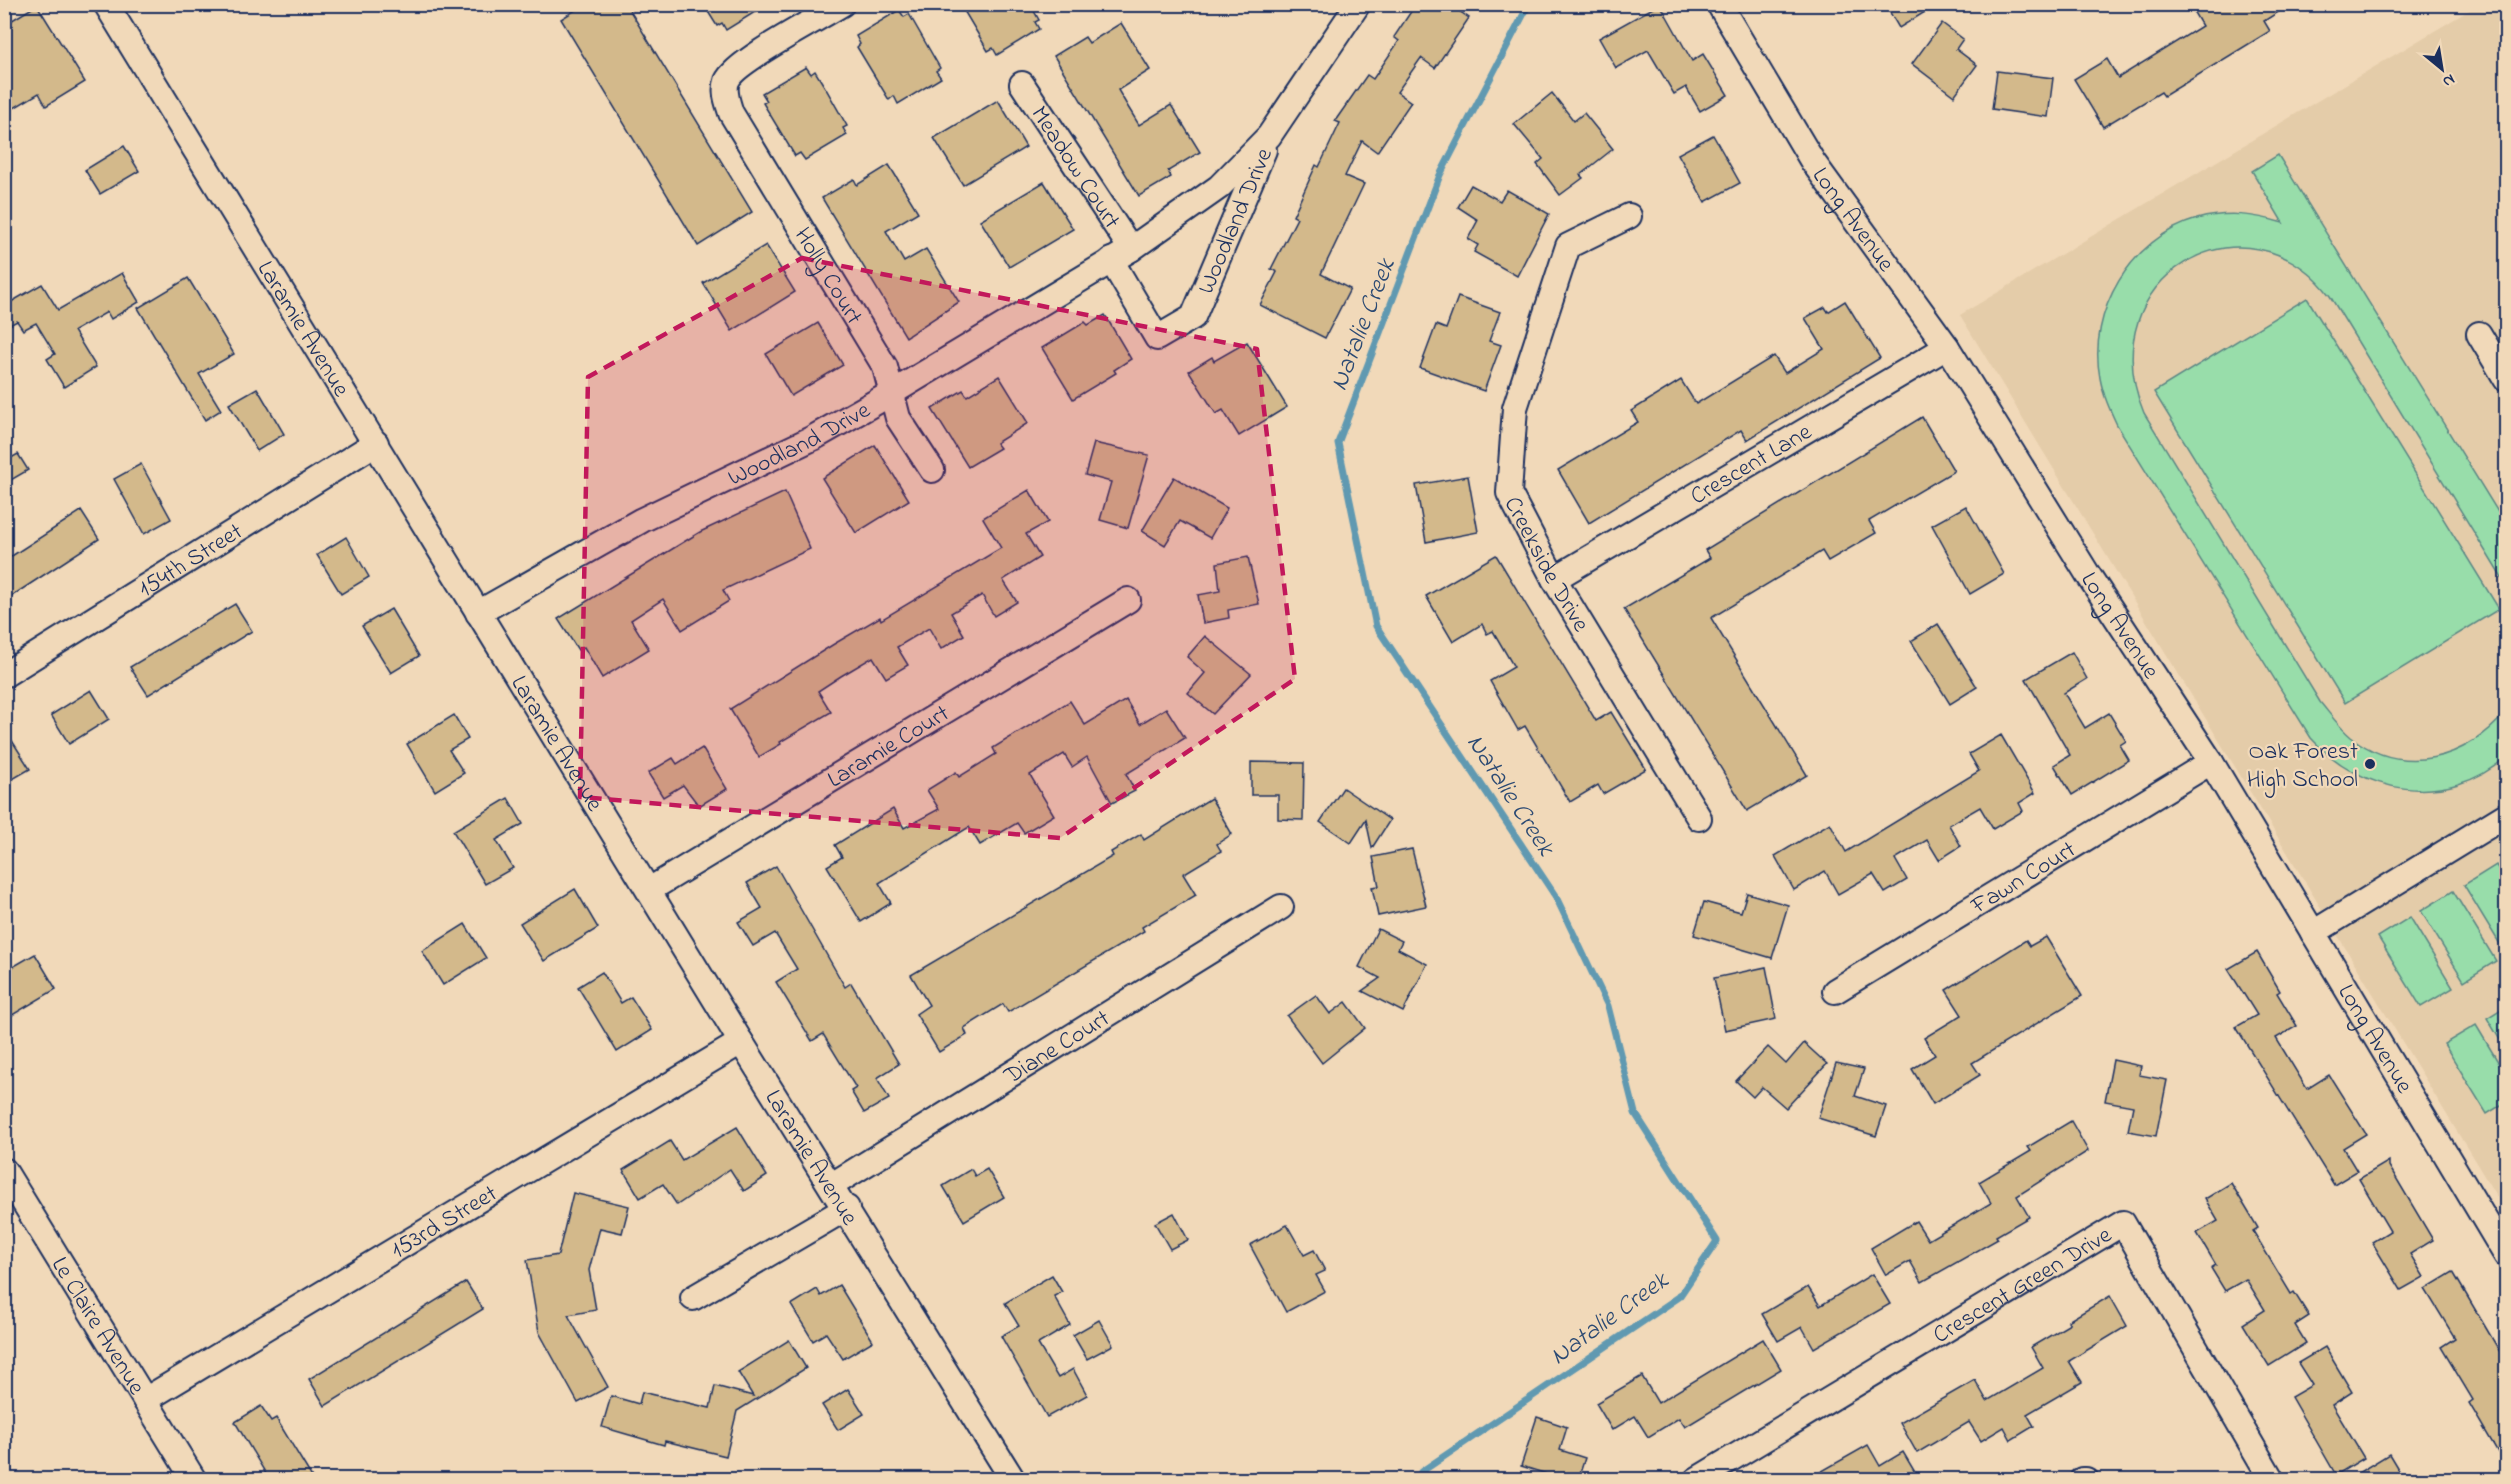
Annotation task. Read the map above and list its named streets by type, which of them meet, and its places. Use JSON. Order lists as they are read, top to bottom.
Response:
{
  "streets": {
    "street": [
      "Meadow Court",
      "Long Avenue",
      "Woodland Drive",
      "Holly Court",
      "Laramie Avenue",
      "Crescent Lane",
      "154th Street",
      "Creekside Drive",
      "Laramie Court",
      "Fawn Court",
      "Diane Court",
      "153rd Street",
      "Crescent Green Drive",
      "Le Claire Avenue"
    ]
  },
  "crossings": [
    ["Meadow Court", "Woodland Drive"],
    ["Long Avenue", "Crescent Lane"],
    ["Long Avenue", "Fawn Court"],
    ["Woodland Drive", "Holly Court"],
    ["Woodland Drive", "Laramie Avenue"],
    ["Laramie Avenue", "154th Street"],
    ["Laramie Avenue", "Laramie Court"],
    ["Laramie Avenue", "Diane Court"],
    ["Laramie Avenue", "153rd Street"],
    ["Crescent Lane", "Creekside Drive"],
    ["153rd Street", "Le Claire Avenue"]
  ],
  "water": ["Natalie Creek"],
  "places": ["Oak Forest High School"],
  "north": "bottom right"
}
